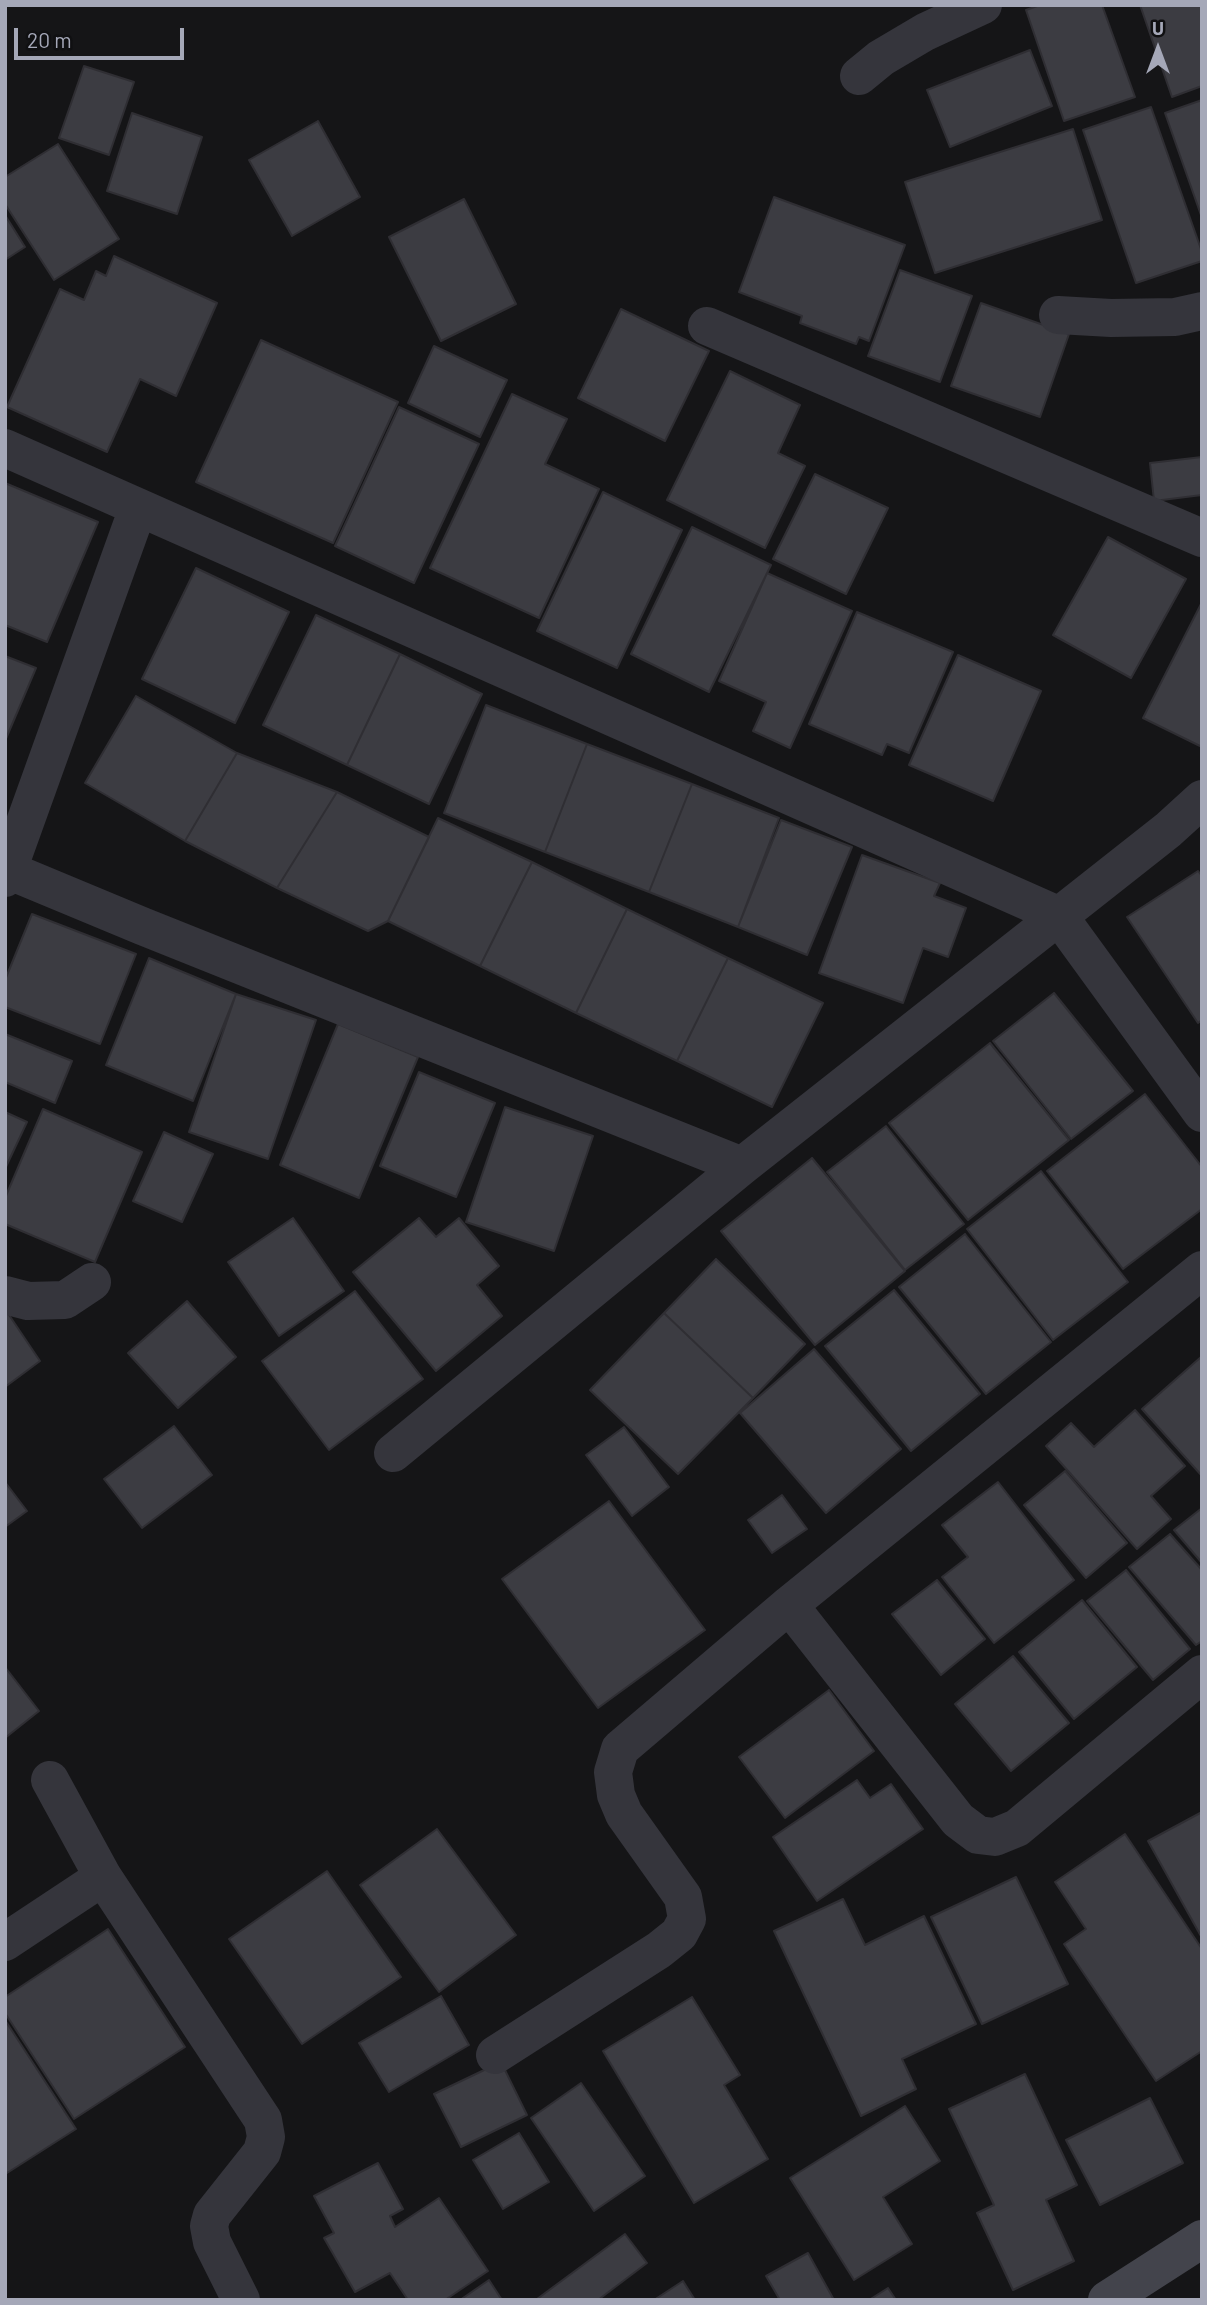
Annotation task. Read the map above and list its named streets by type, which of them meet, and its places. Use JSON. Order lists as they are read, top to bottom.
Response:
{
  "scale_bar": "20 m",
  "north": "top"
}
